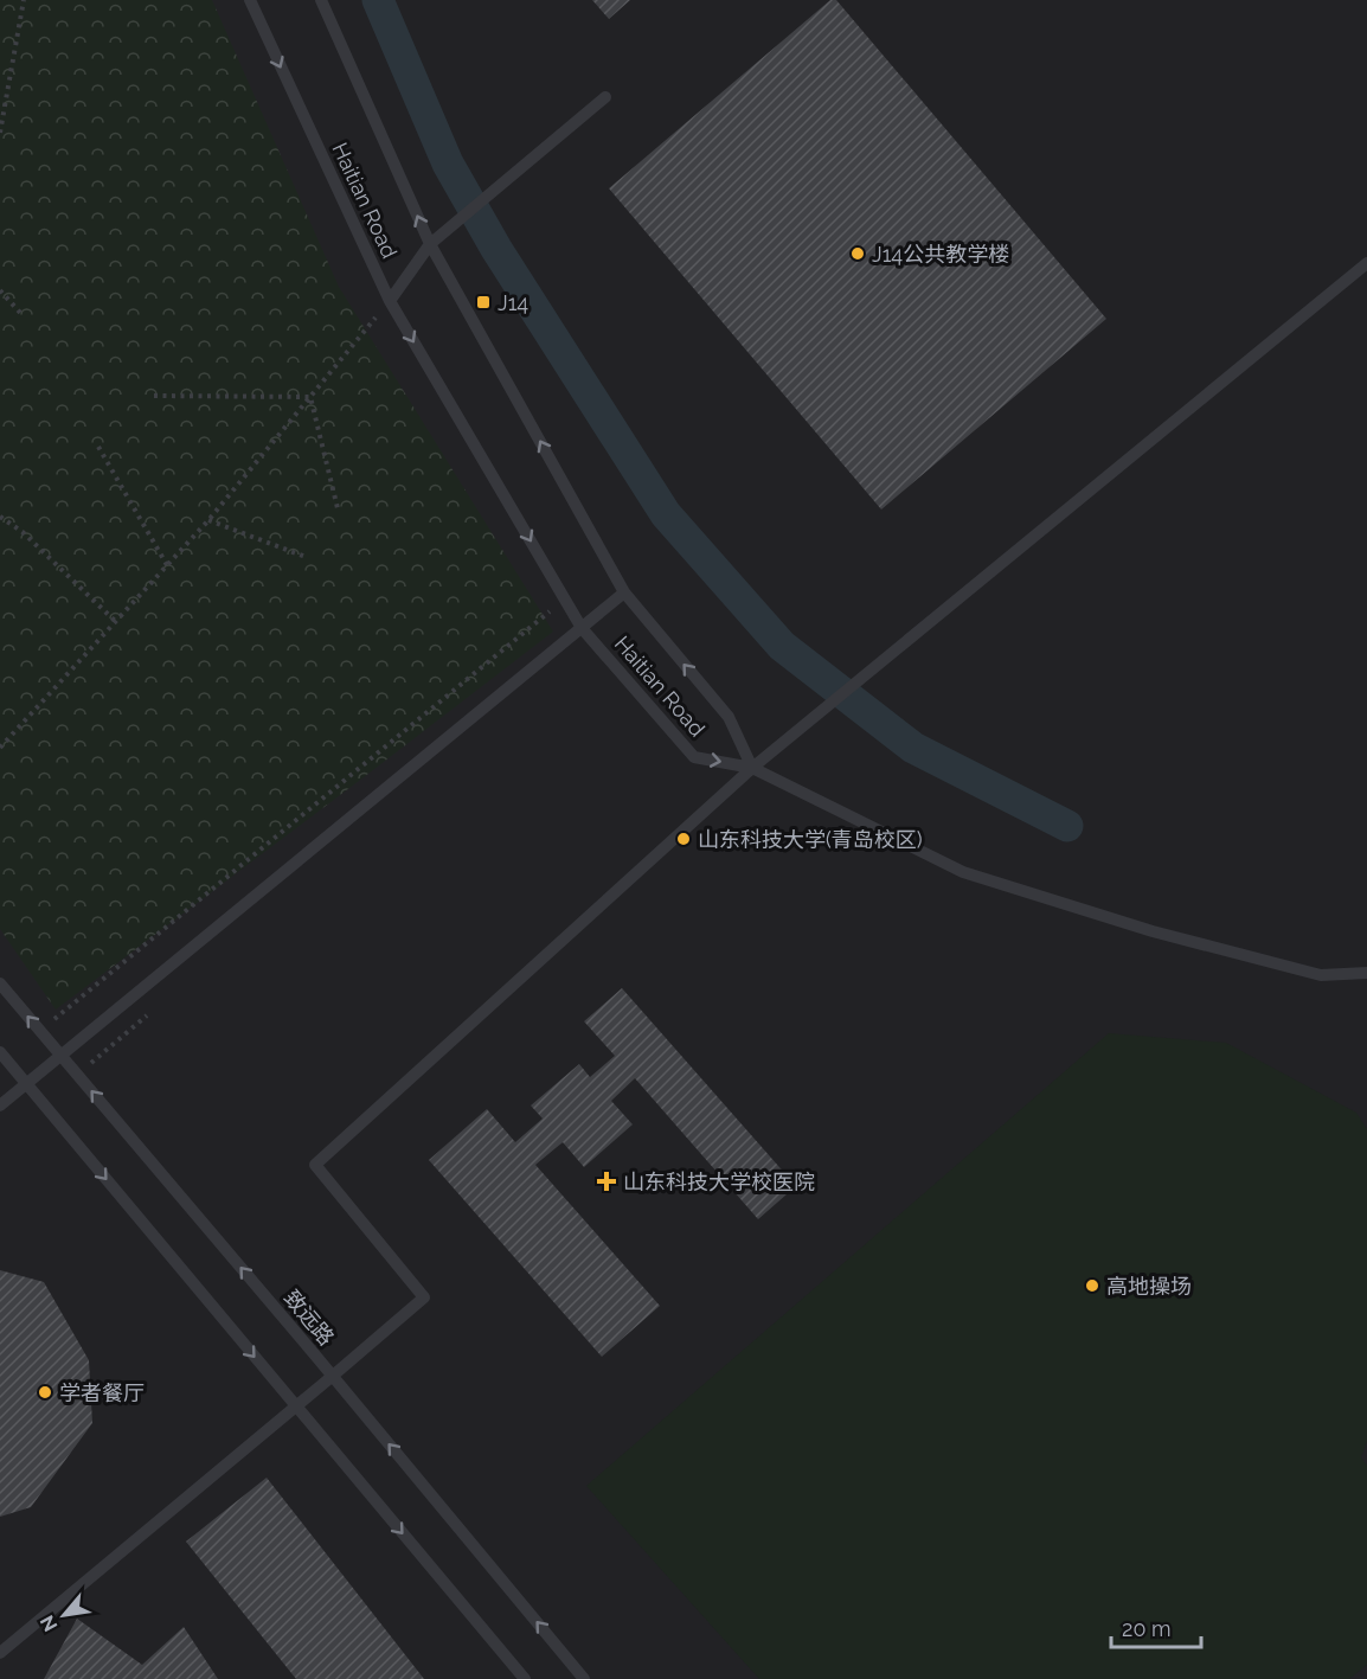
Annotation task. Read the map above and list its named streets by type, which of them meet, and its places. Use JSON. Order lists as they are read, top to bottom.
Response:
{
  "streets": {
    "lane": ["Haitian Road", "致远路"]
  },
  "places": {
    "other": [
      "J14公共教学楼",
      "山东科技大学(青岛校区)",
      "高地操场",
      "学者餐厅"
    ],
    "transit": ["J14"],
    "health": ["山东科技大学校医院"]
  },
  "scale_bar": "20 m",
  "north": "bottom left"
}
